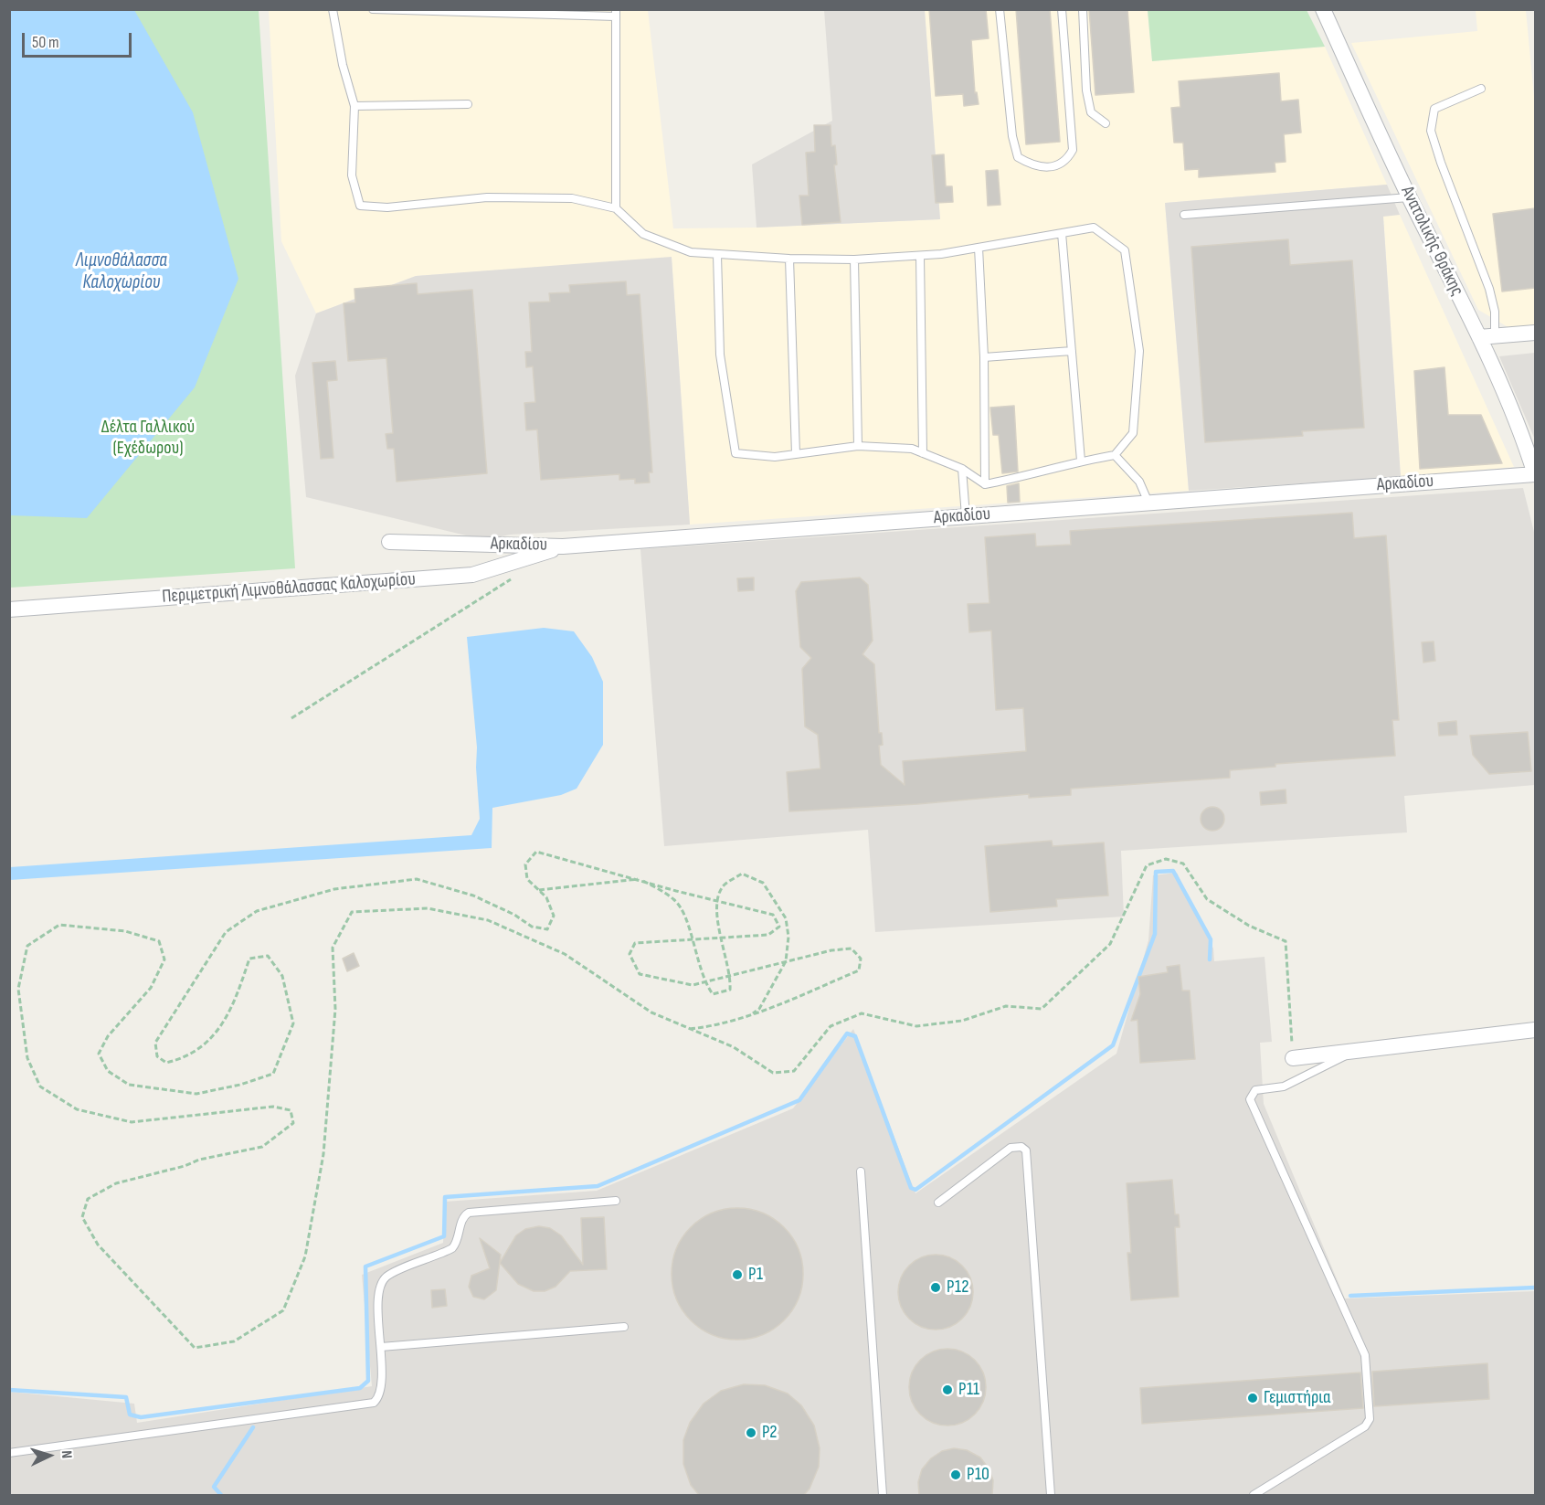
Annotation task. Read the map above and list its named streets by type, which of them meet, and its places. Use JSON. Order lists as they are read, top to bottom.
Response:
{
  "streets": {
    "street": ["Ανατολικής Θράκης", "Αρκαδίου", "Περιμετρική Λιμνοθάλασσας Καλοχωρίου"]
  },
  "crossings": [
    ["Ανατολικής Θράκης", "Αρκαδίου"],
    ["Αρκαδίου", "Περιμετρική Λιμνοθάλασσας Καλοχωρίου"]
  ],
  "water": ["Λιμνοθάλασσα Καλοχωρίου"],
  "parks": ["Δέλτα Γαλλικού (Εχέδωρου)"],
  "places": [
    "P1",
    "P12",
    "P11",
    "Γεμιστήρια",
    "P2",
    "P10"
  ],
  "scale_bar": "50 m",
  "north": "right"
}
